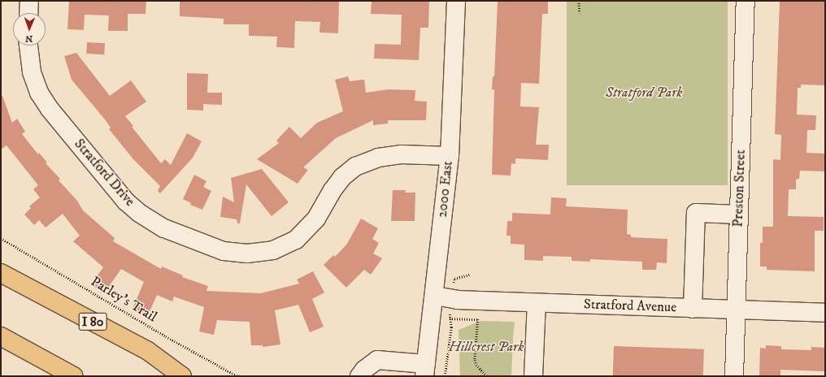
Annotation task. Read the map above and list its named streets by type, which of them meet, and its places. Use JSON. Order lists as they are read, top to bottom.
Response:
{
  "streets": {
    "highway": ["I 80"],
    "street": [
      "Stratford Drive",
      "Preston Street",
      "2000 East",
      "Stratford Avenue"
    ],
    "path": ["Parley's Trail"]
  },
  "crossings": [
    ["Stratford Drive", "2000 East"],
    ["Preston Street", "Stratford Avenue"],
    ["2000 East", "Stratford Avenue"]
  ],
  "parks": ["Stratford Park", "Hillcrest Park"],
  "north": "bottom"
}
